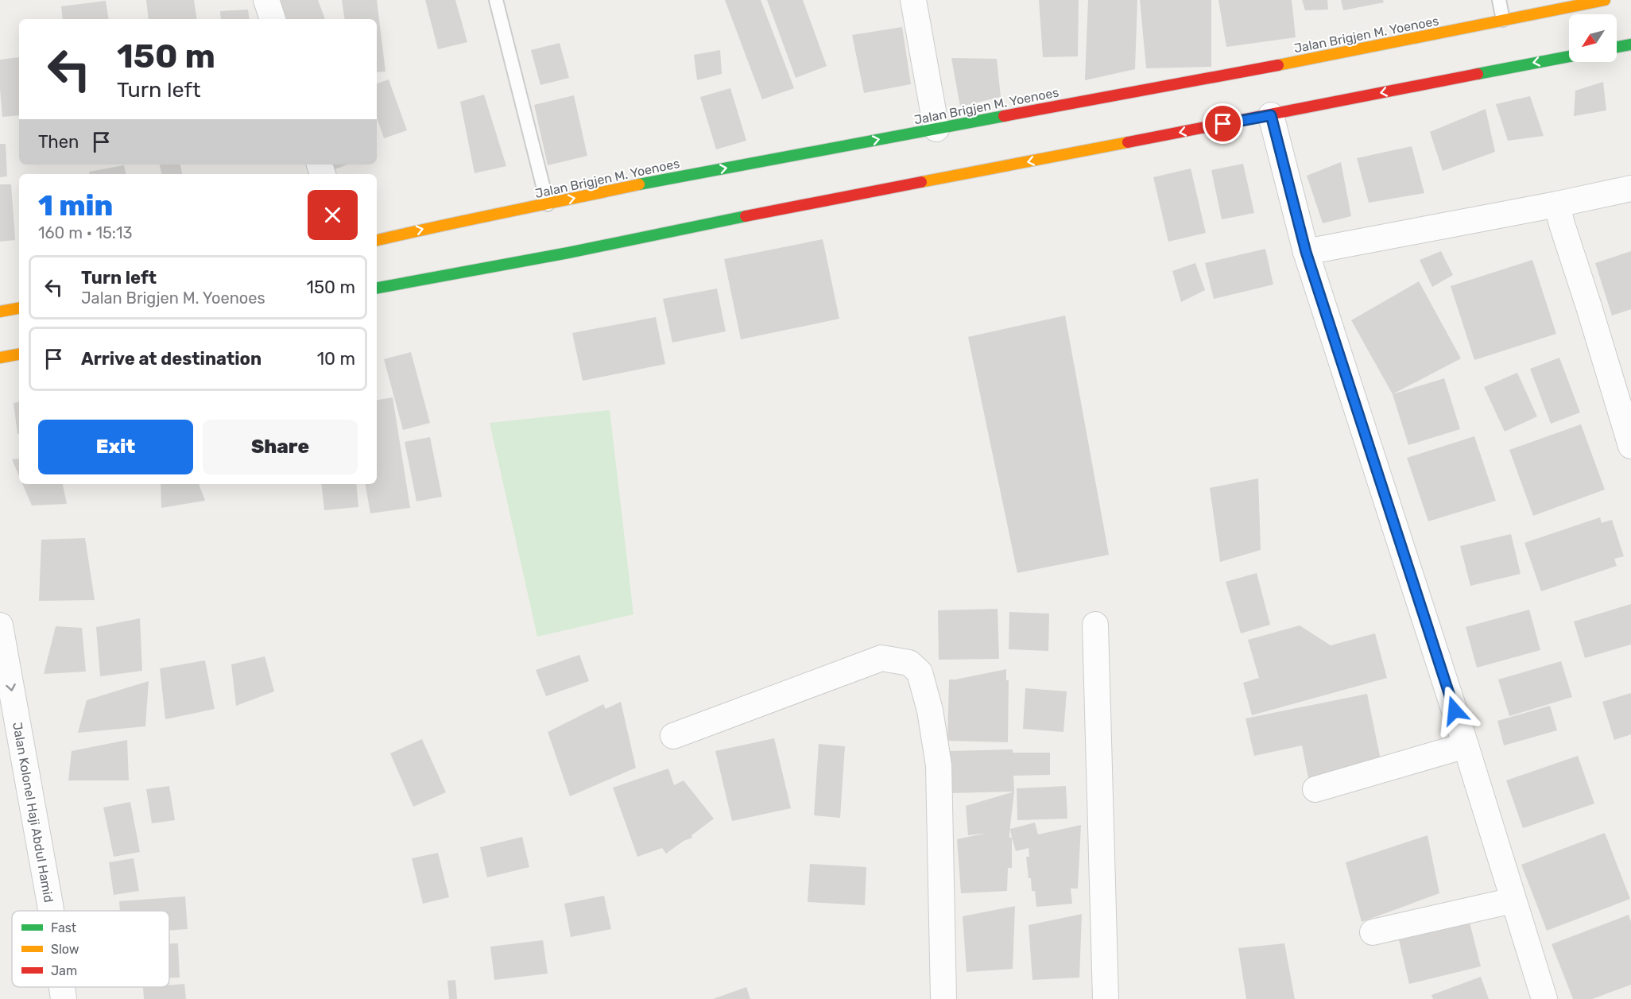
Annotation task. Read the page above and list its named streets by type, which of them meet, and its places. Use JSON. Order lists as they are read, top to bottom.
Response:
{
  "streets": {
    "main road": ["Jalan Brigjen M. Yoenoes"],
    "street": ["Jalan Kolonel Haji Abdul Hamid"]
  },
  "one_way": ["Jalan Kolonel Haji Abdul Hamid"],
  "legend": ["Fast", "Slow", "Jam"],
  "north": "bottom left",
  "page": {
    "turn": ["150 m", "Turn left"],
    "then": "Then",
    "heading": ["1 min", "160 m · 15:13"],
    "list": [
      {
        "name": "Turn left",
        "note": "Jalan Brigjen M. Yoenoes",
        "value": "150 m"
      },
      {
        "name": "Arrive at destination",
        "value": "10 m"
      }
    ],
    "buttons": ["Exit", "Share"]
  }
}
